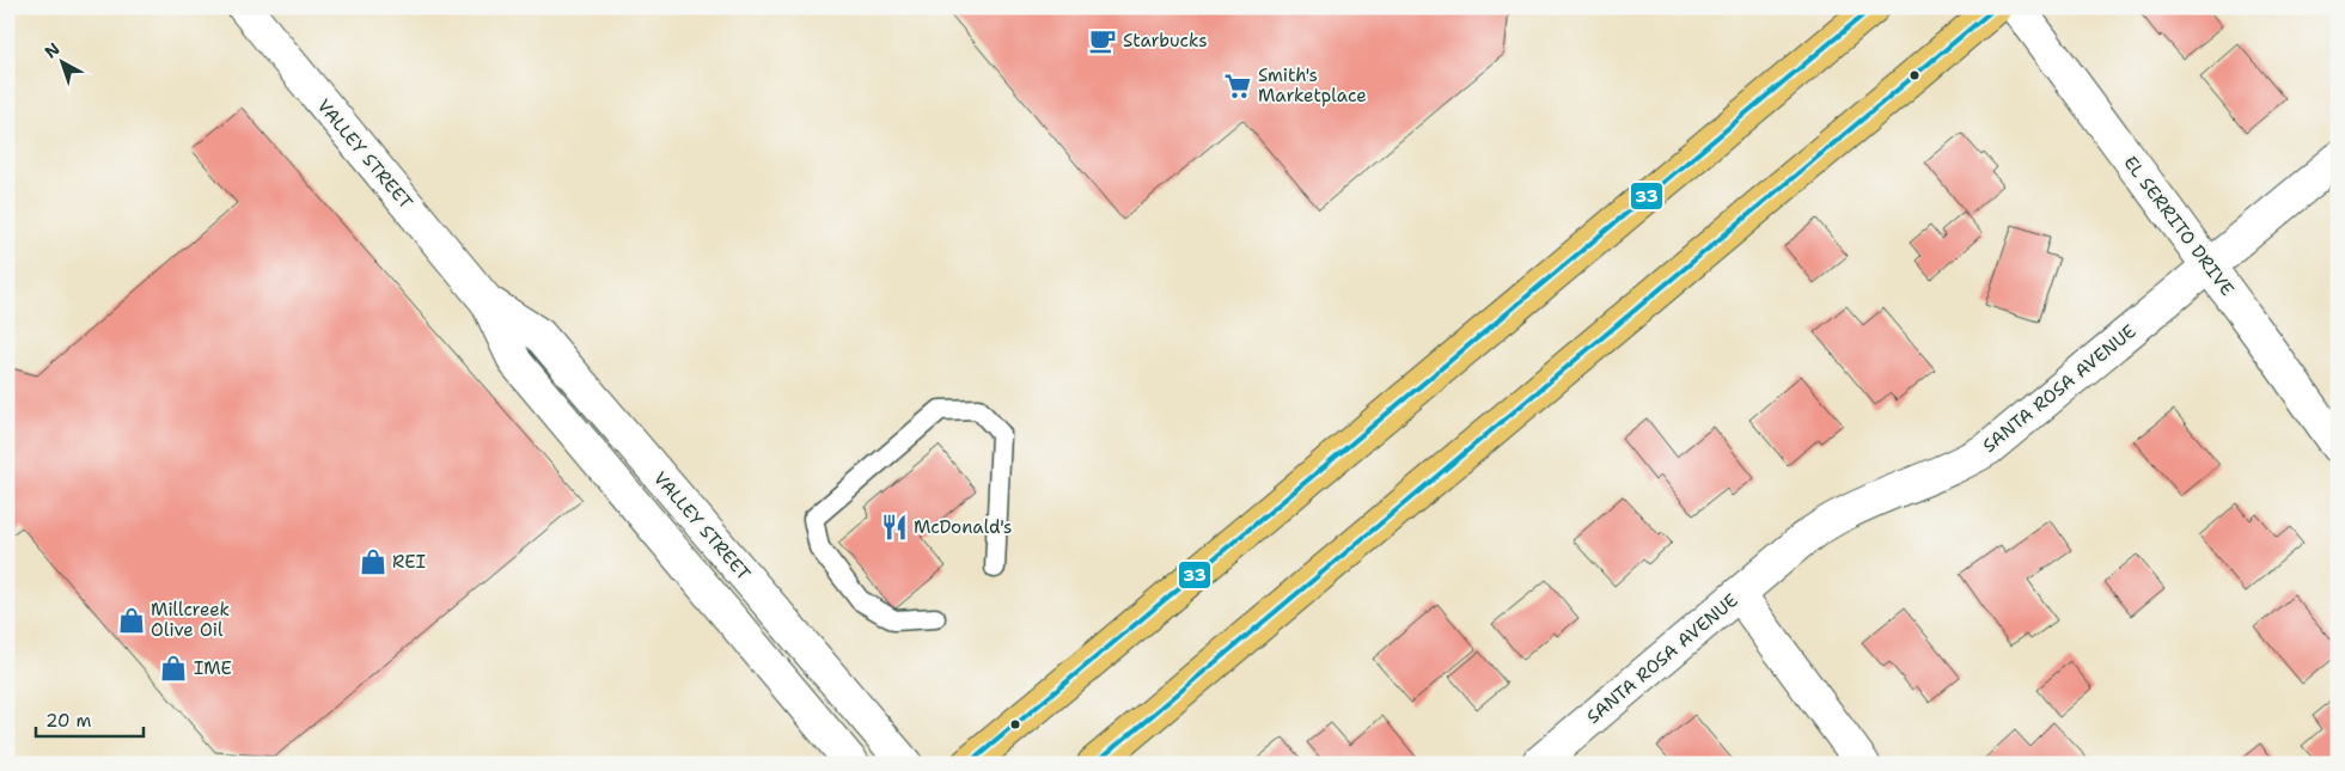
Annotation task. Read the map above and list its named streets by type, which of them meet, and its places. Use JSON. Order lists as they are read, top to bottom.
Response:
{
  "streets": {
    "street": ["VALLEY STREET", "EL SERRITO DRIVE", "SANTA ROSA AVENUE"]
  },
  "crossings": [
    ["EL SERRITO DRIVE", "SANTA ROSA AVENUE"]
  ],
  "places": {
    "cafe": ["Starbucks"],
    "supermarket": ["Smith's Marketplace"],
    "restaurant": ["McDonald's"],
    "shop": ["REI", "Millcreek Olive Oil", "IME"]
  },
  "lines": ["transit line 33"],
  "scale_bar": "20 m",
  "north": "top left"
}
